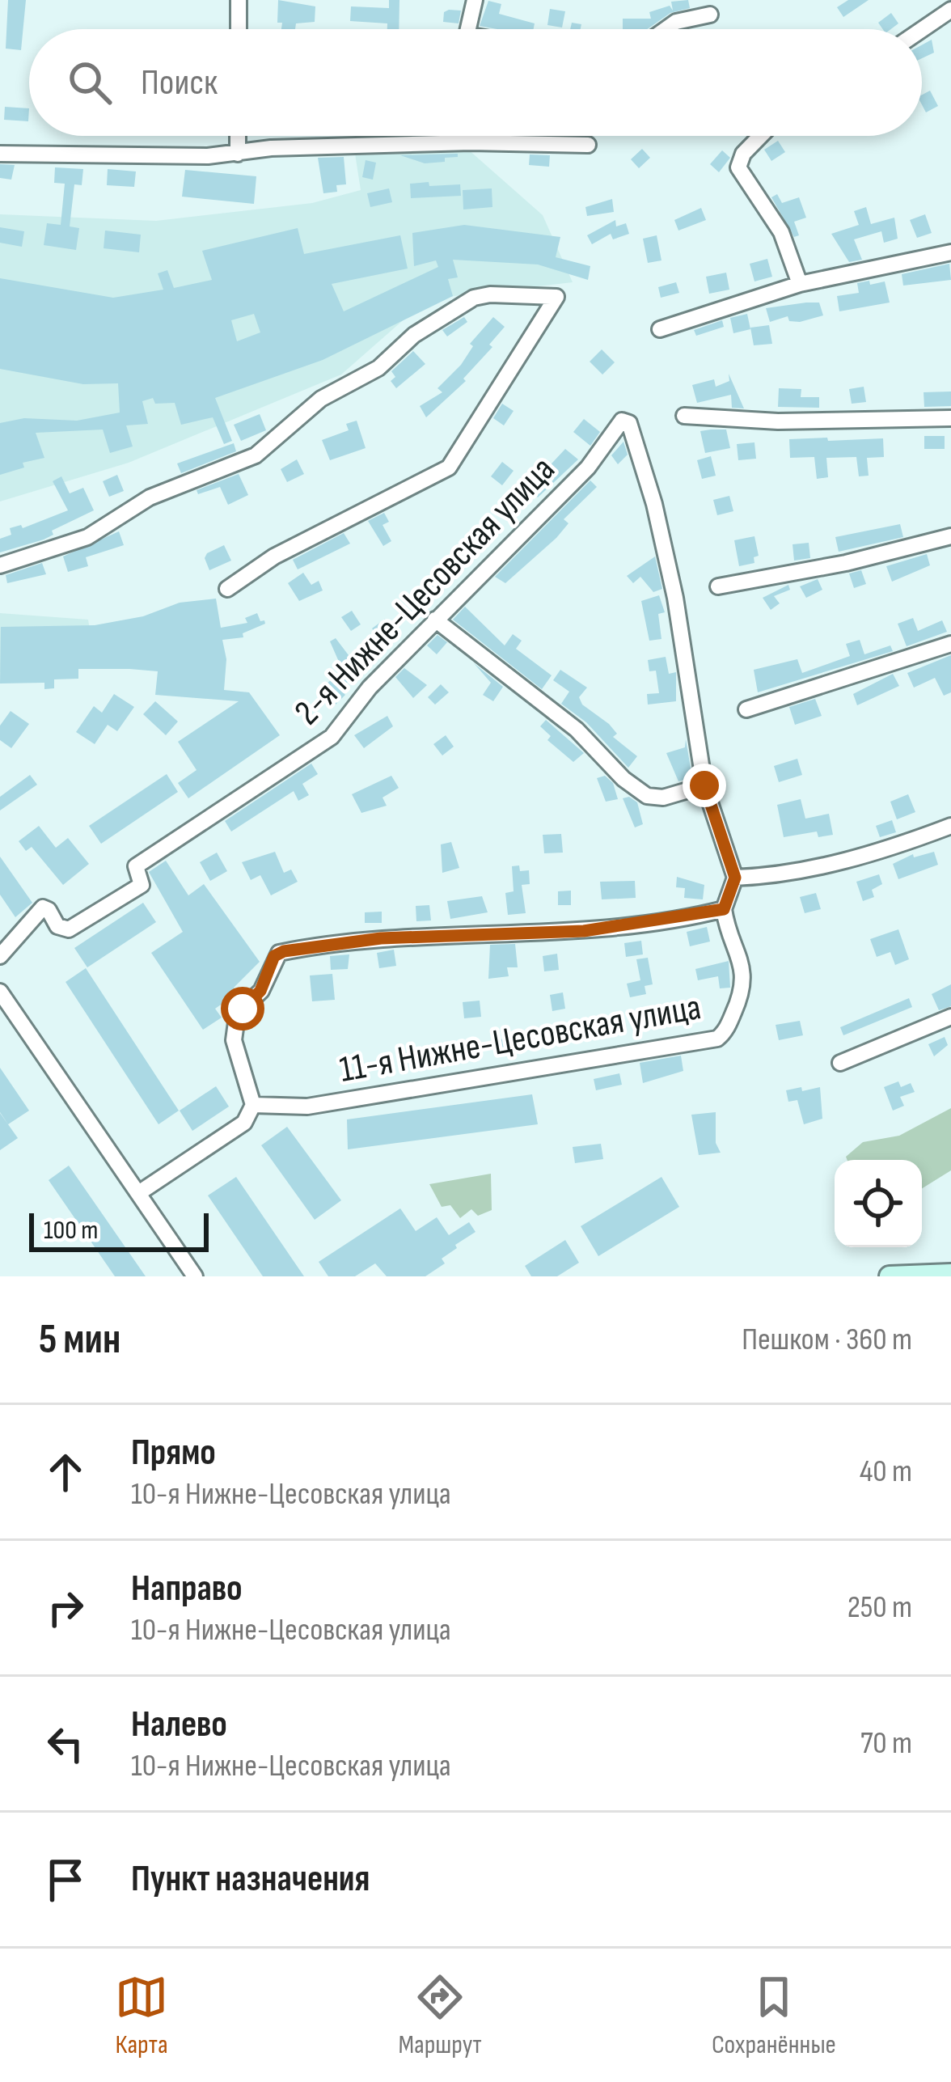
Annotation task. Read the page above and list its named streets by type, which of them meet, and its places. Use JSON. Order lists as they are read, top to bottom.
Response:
{
  "streets": {
    "street": ["2-я Нижне-Цесовская улица", "11-я Нижне-Цесовская улица"]
  },
  "scale_bar": "100 m",
  "page": {
    "search": "Поиск",
    "scale": "100 m",
    "heading": ["5 мин", "Пешком · 360 m"],
    "list": [
      ["Прямо", "10-я Нижне-Цесовская улица", "40 m"],
      ["Направо", "10-я Нижне-Цесовская улица", "250 m"],
      ["Налево", "10-я Нижне-Цесовская улица", "70 m"],
      "Пункт назначения"
    ],
    "nav": ["Карта", "Маршрут", "Сохранённые"]
  }
}
